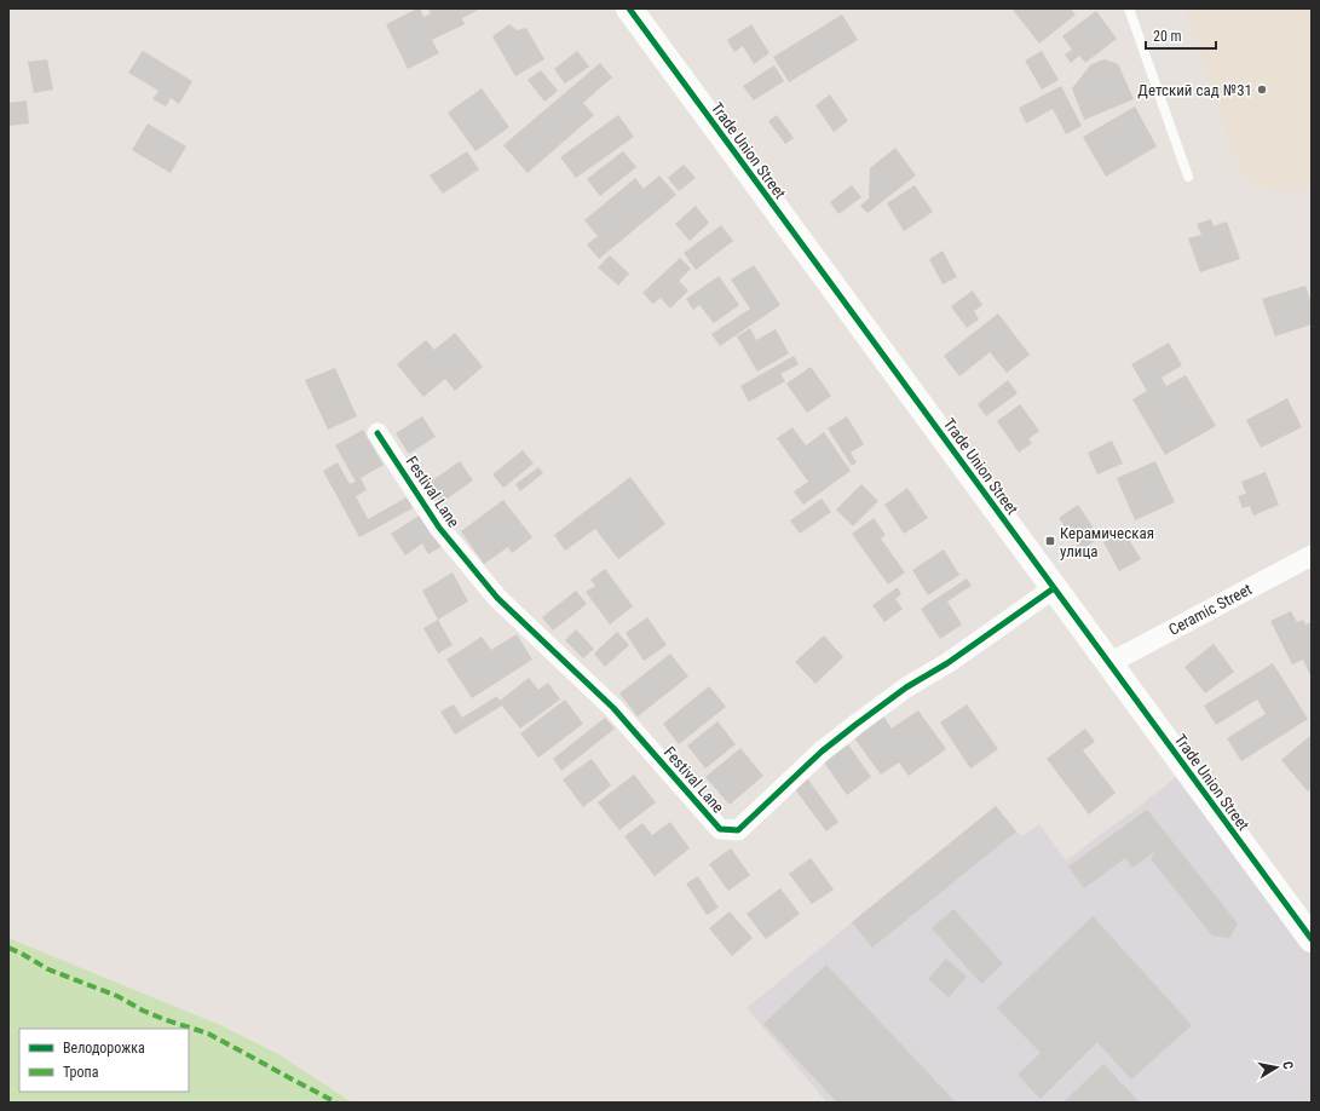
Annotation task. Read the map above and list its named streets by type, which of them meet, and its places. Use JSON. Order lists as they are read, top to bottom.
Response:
{
  "streets": {
    "street": ["Trade Union Street", "Festival Lane", "Ceramic Street"]
  },
  "crossings": [
    ["Trade Union Street", "Festival Lane"],
    ["Trade Union Street", "Ceramic Street"]
  ],
  "places": {
    "other": ["Детский сад №31"],
    "transit": ["Керамическая улица"]
  },
  "legend": ["Велодорожка", "Тропа"],
  "scale_bar": "20 m",
  "north": "right"
}
